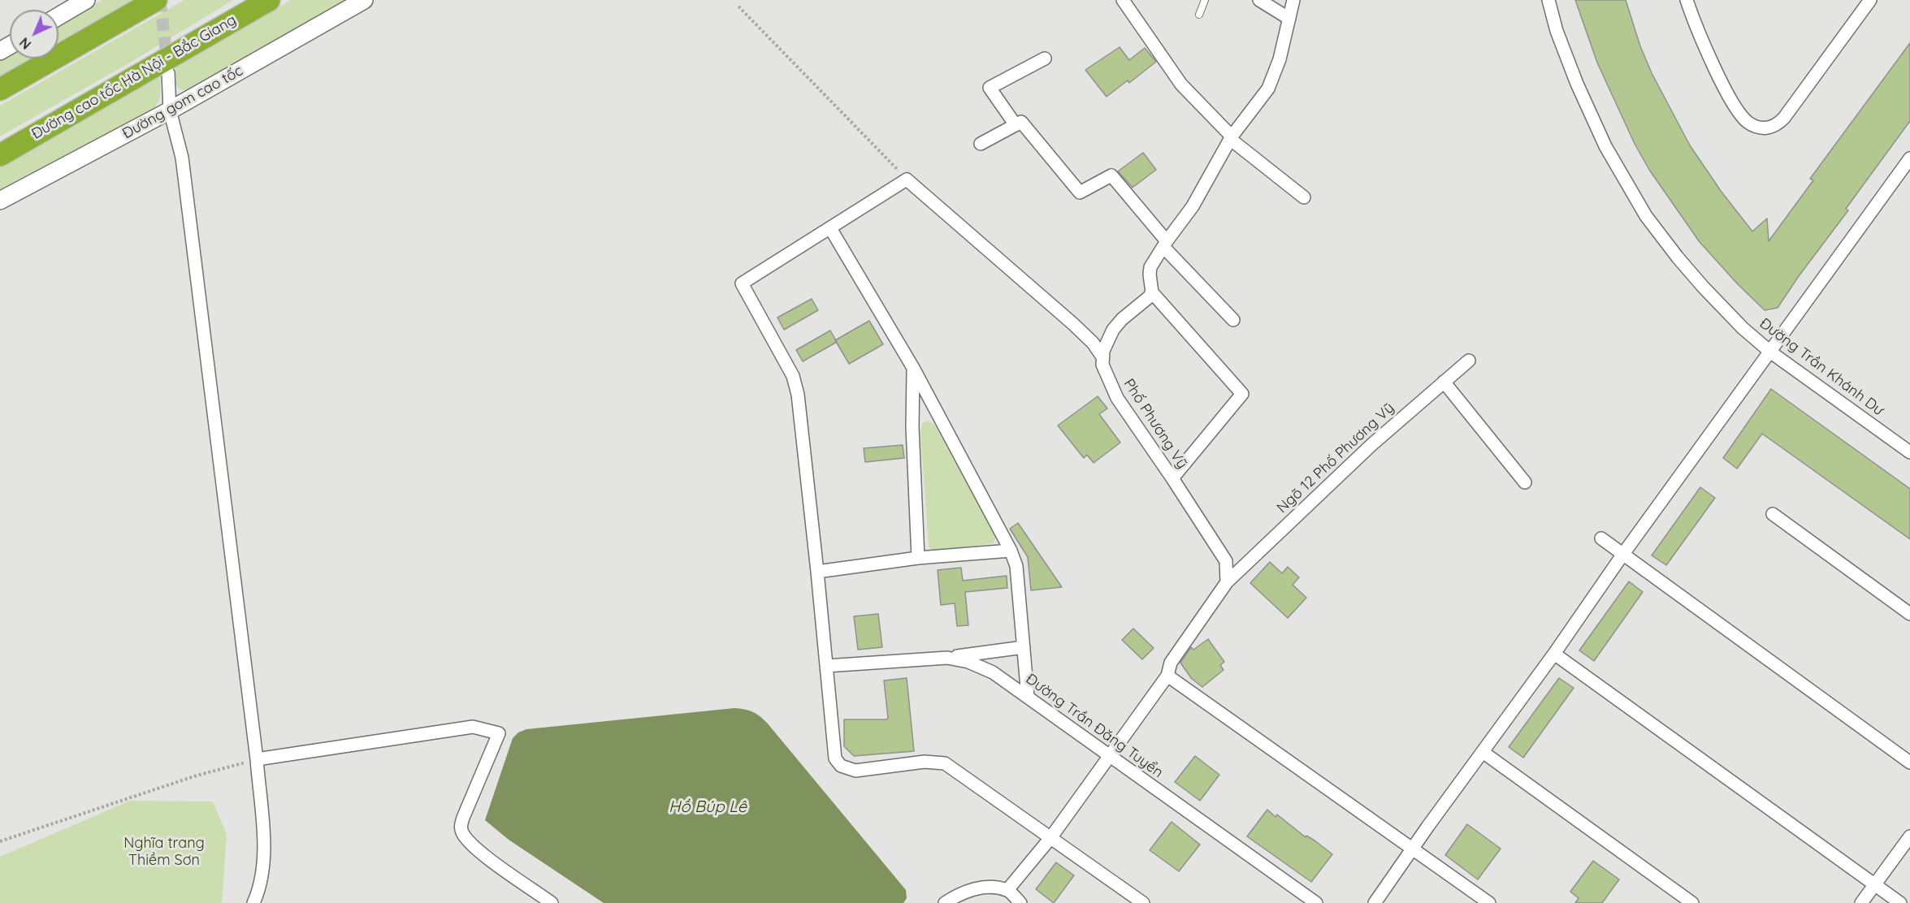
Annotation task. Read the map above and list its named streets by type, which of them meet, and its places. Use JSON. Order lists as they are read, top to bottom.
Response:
{
  "streets": {
    "highway": ["Đường cao tốc Hà Nội - Bắc Giang"],
    "main road": ["Đường gom cao tốc"],
    "street": [
      "Đường Trần Khánh Dư",
      "Phố Phương Vỹ",
      "Ngõ 12 Phố Phương Vỹ",
      "Đường Trần Đăng Tuyển"
    ]
  },
  "crossings": [
    ["Phố Phương Vỹ", "Ngõ 12 Phố Phương Vỹ"]
  ],
  "water": ["Hồ Búp Lê"],
  "parks": ["Nghĩa trang Thiềm Sơn"],
  "north": "bottom left"
}
